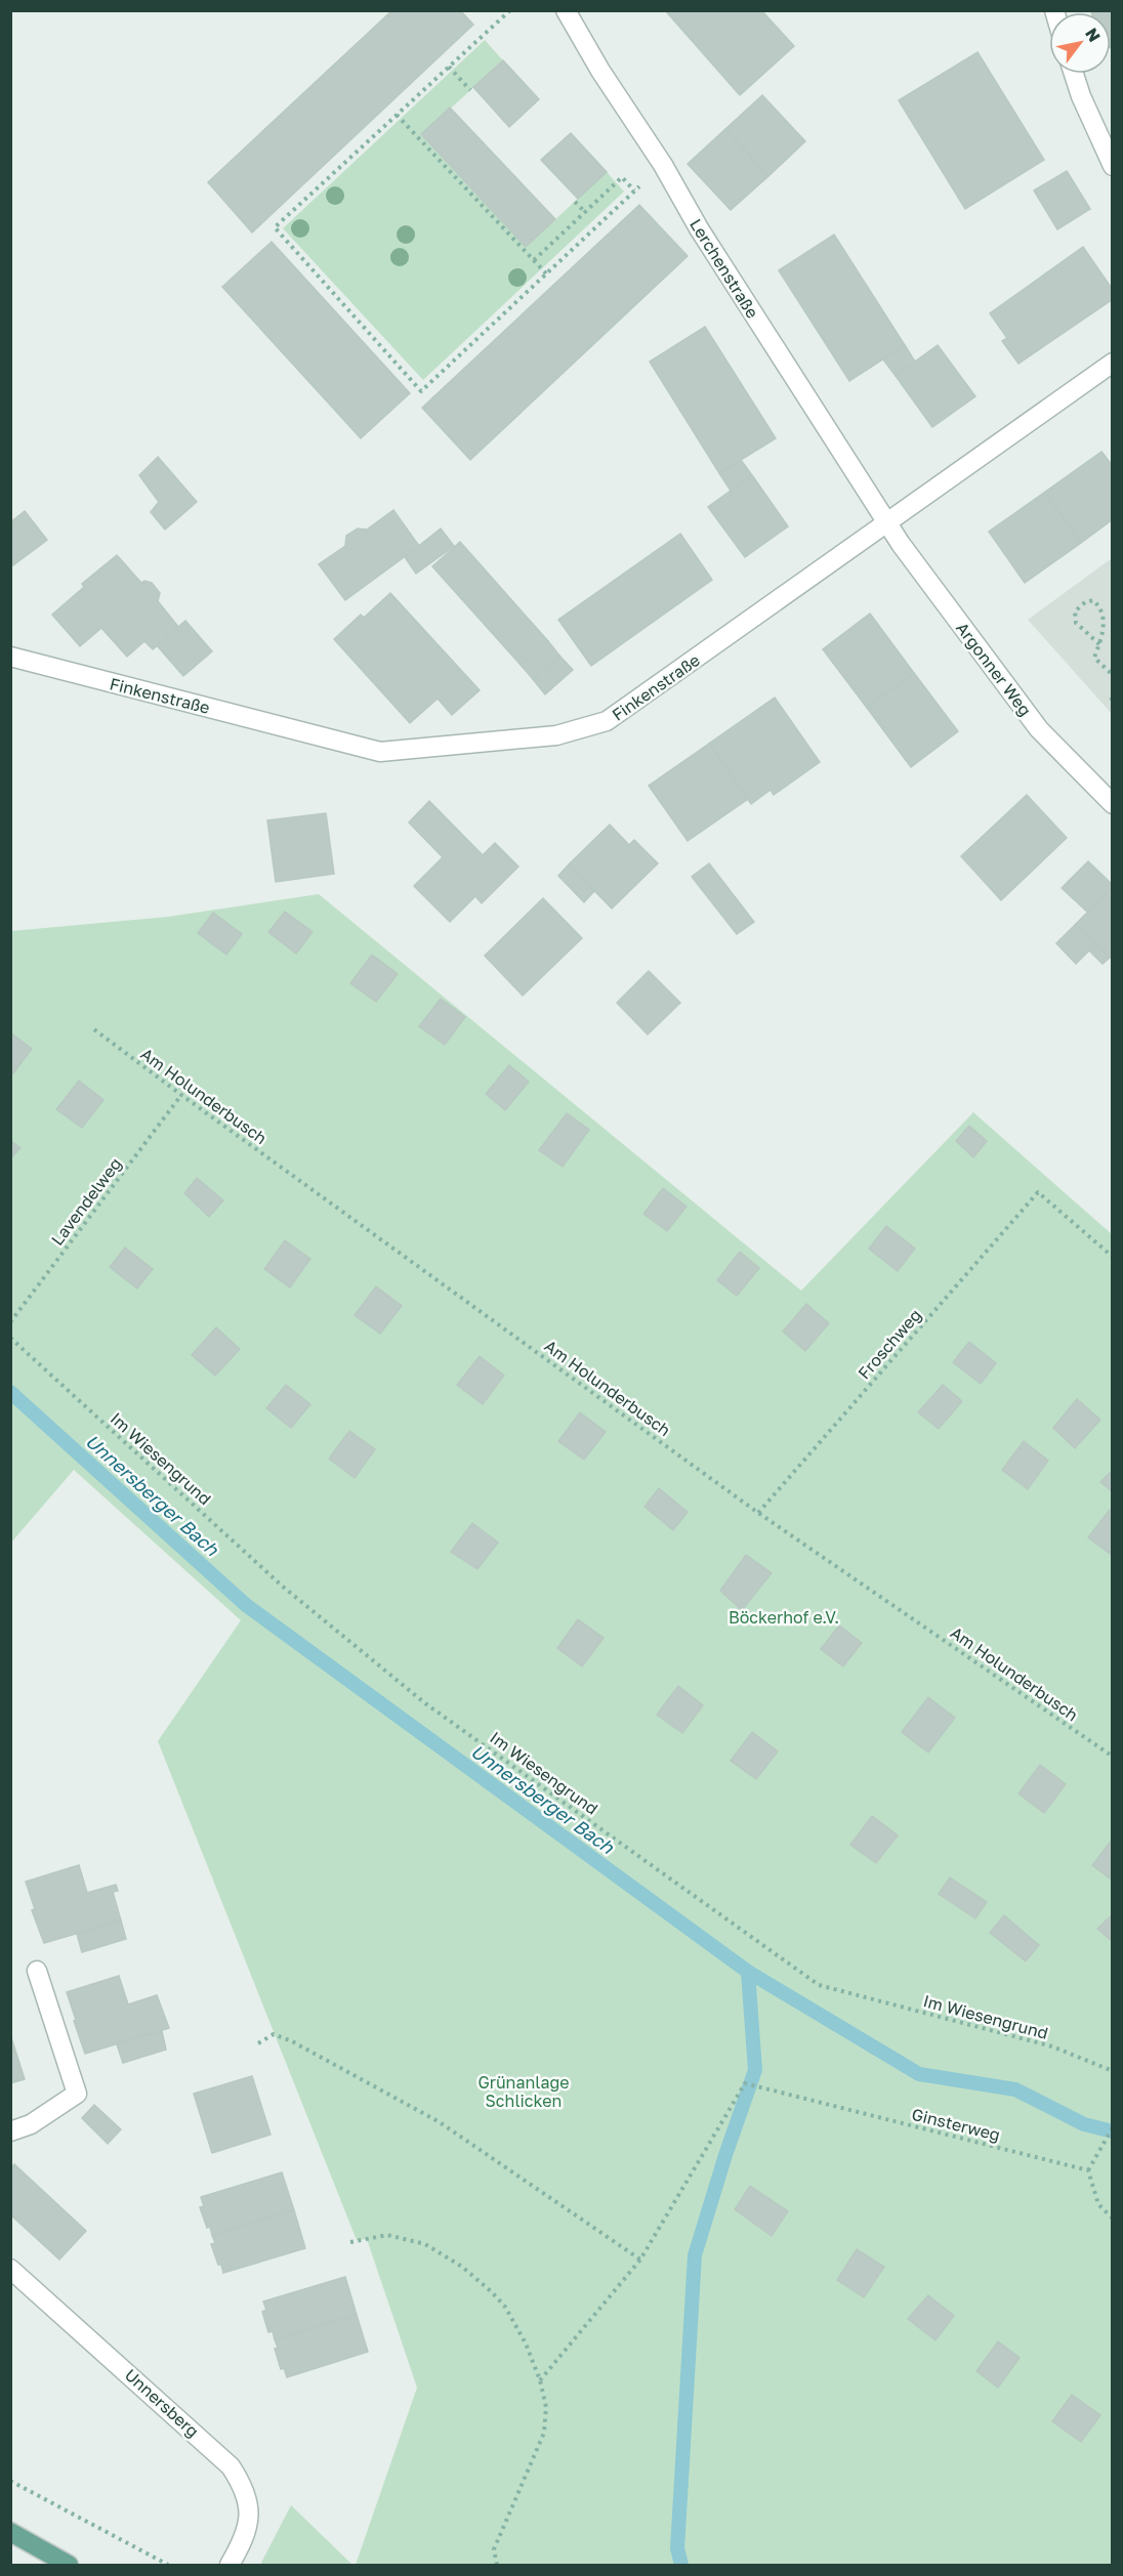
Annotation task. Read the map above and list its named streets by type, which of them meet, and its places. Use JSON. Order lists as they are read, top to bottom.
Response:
{
  "streets": {
    "street": [
      "Lerchenstraße",
      "Argonner Weg",
      "Finkenstraße",
      "Unnersberg"
    ],
    "path": [
      "Am Holunderbusch",
      "Lavendelweg",
      "Froschweg",
      "Im Wiesengrund",
      "Ginsterweg"
    ]
  },
  "crossings": [
    ["Lerchenstraße", "Argonner Weg"],
    ["Lerchenstraße", "Finkenstraße"],
    ["Argonner Weg", "Finkenstraße"],
    ["Am Holunderbusch", "Lavendelweg"],
    ["Am Holunderbusch", "Froschweg"]
  ],
  "water": ["Unnersberger Bach"],
  "parks": ["Böckerhof e.V.", "Grünanlage Schlicken"],
  "north": "top right"
}
